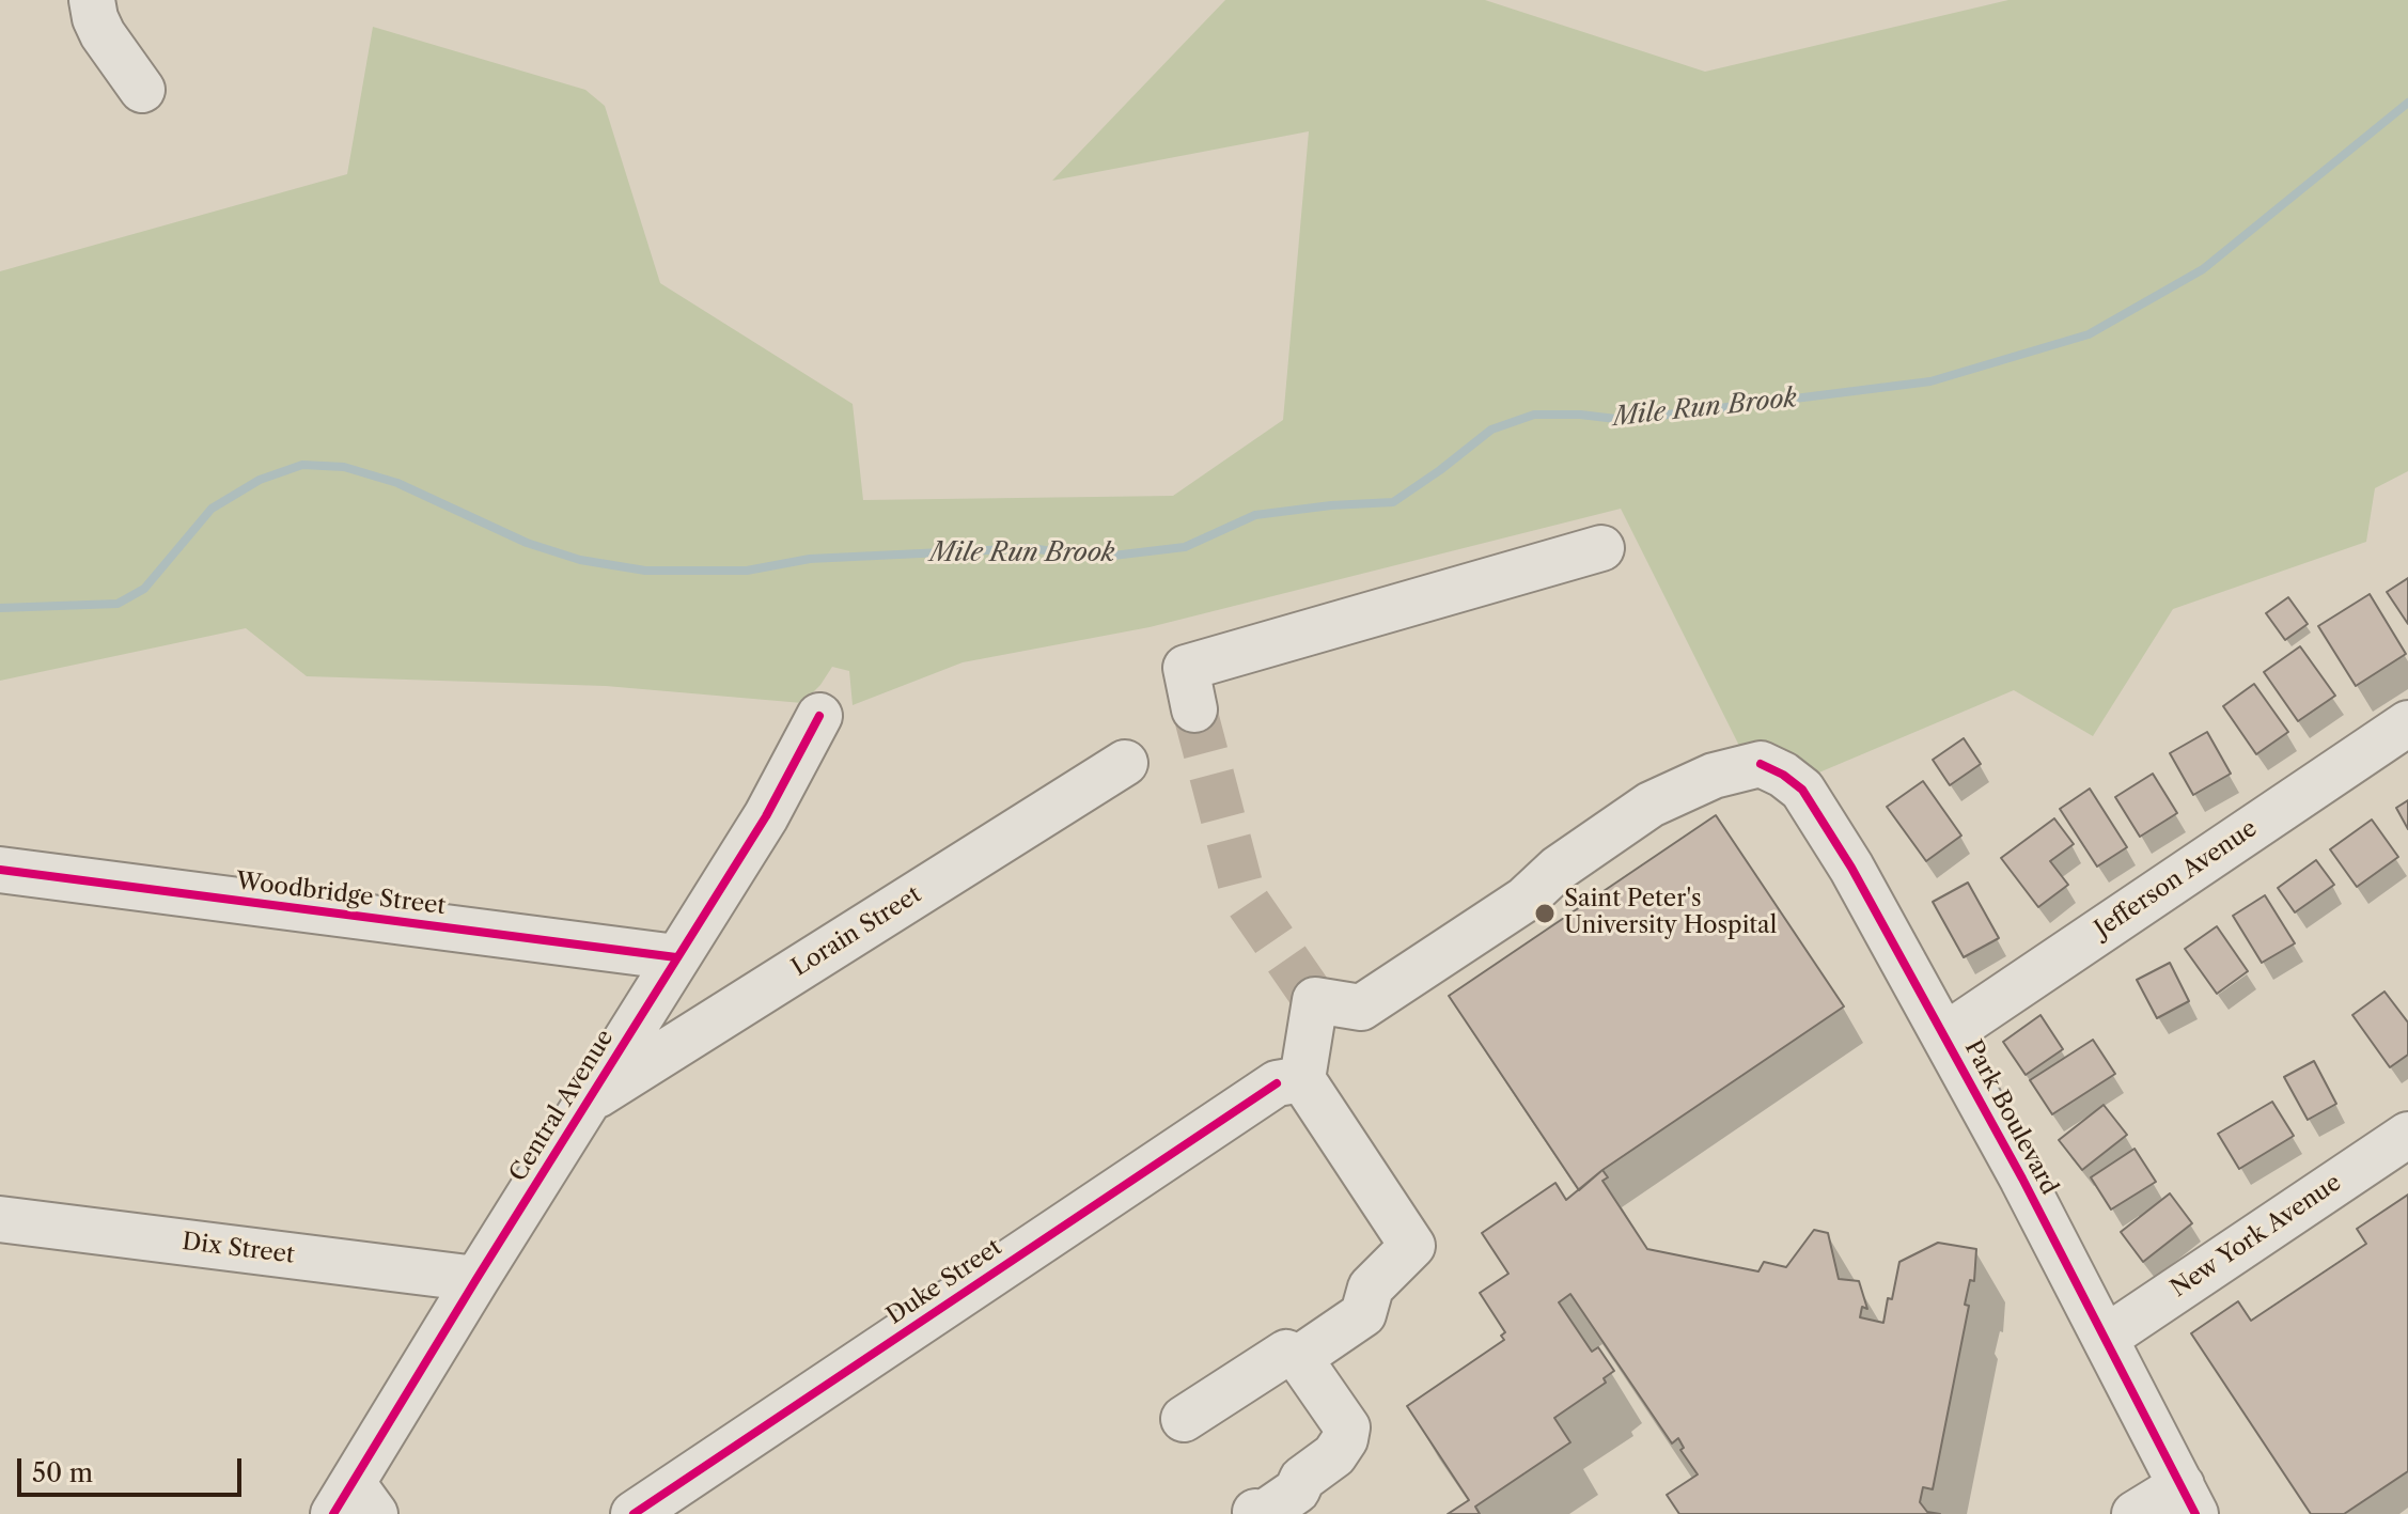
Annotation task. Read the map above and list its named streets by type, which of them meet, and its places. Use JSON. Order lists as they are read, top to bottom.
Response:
{
  "streets": {
    "street": [
      "Jefferson Avenue",
      "Woodbridge Street",
      "Lorain Street",
      "Central Avenue",
      "Park Boulevard",
      "New York Avenue",
      "Dix Street",
      "Duke Street"
    ]
  },
  "crossings": [
    ["Jefferson Avenue", "Park Boulevard"],
    ["Woodbridge Street", "Central Avenue"],
    ["Lorain Street", "Central Avenue"],
    ["Central Avenue", "Dix Street"],
    ["Park Boulevard", "New York Avenue"],
    ["Park Boulevard", "Duke Street"]
  ],
  "water": ["Mile Run Brook"],
  "places": ["Saint Peter's University Hospital"],
  "scale_bar": "50 m"
}
